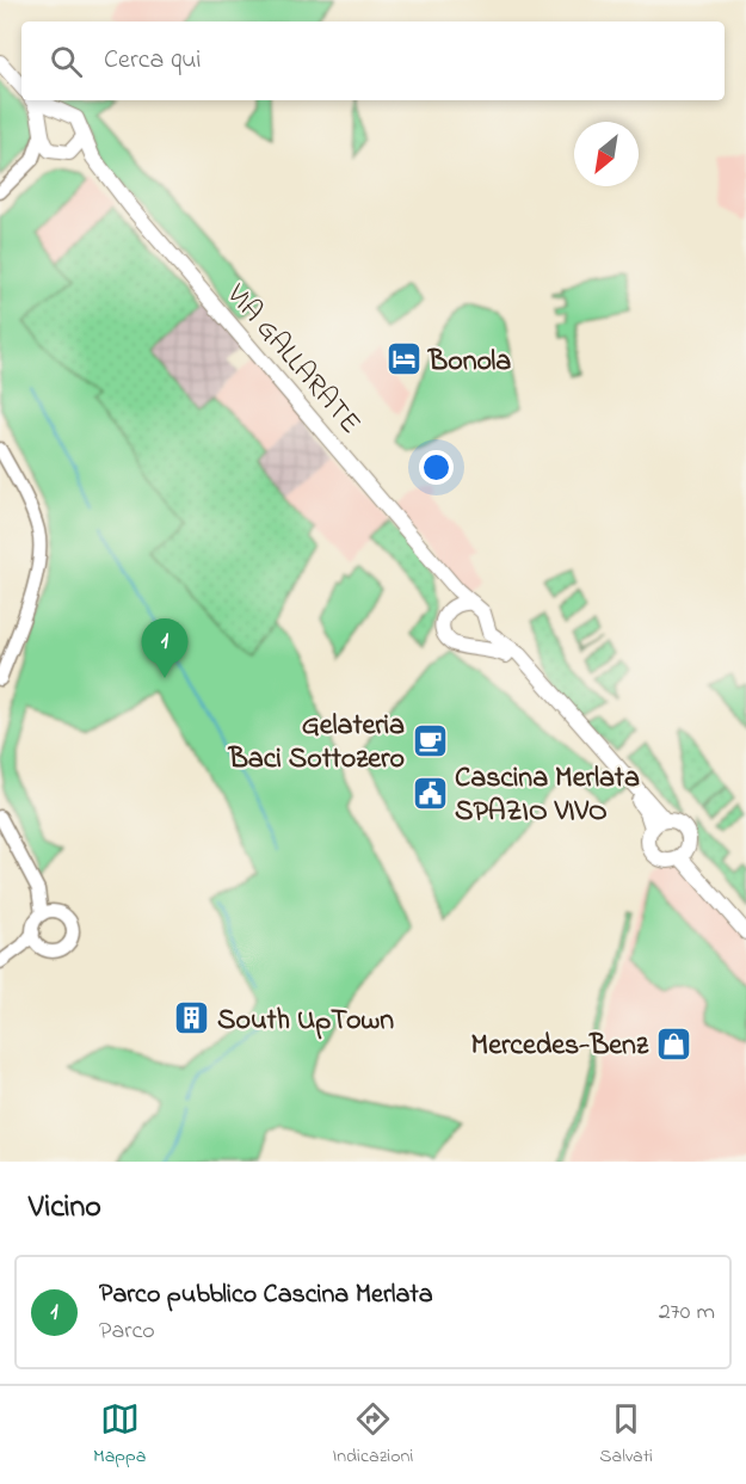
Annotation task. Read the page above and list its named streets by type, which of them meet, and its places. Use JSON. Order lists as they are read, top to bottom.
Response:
{
  "streets": {
    "main road": ["VIA GALLARATE"]
  },
  "places": {
    "hotel": ["Bonola"],
    "cafe": ["Gelateria Baci Sottozero"],
    "public building": ["Cascina Merlata SPAZIO VIVO"],
    "building": ["South UpTown"],
    "shop": ["Mercedes-Benz"]
  },
  "north": "bottom left",
  "page": {
    "search": "Cerca qui",
    "pins": "1",
    "heading": "Vicino",
    "list": [
      {
        "mark": "1",
        "name": "Parco pubblico Cascina Merlata",
        "note": "Parco",
        "value": "270 m"
      }
    ],
    "nav": ["Mappa", "Indicazioni", "Salvati"]
  }
}
